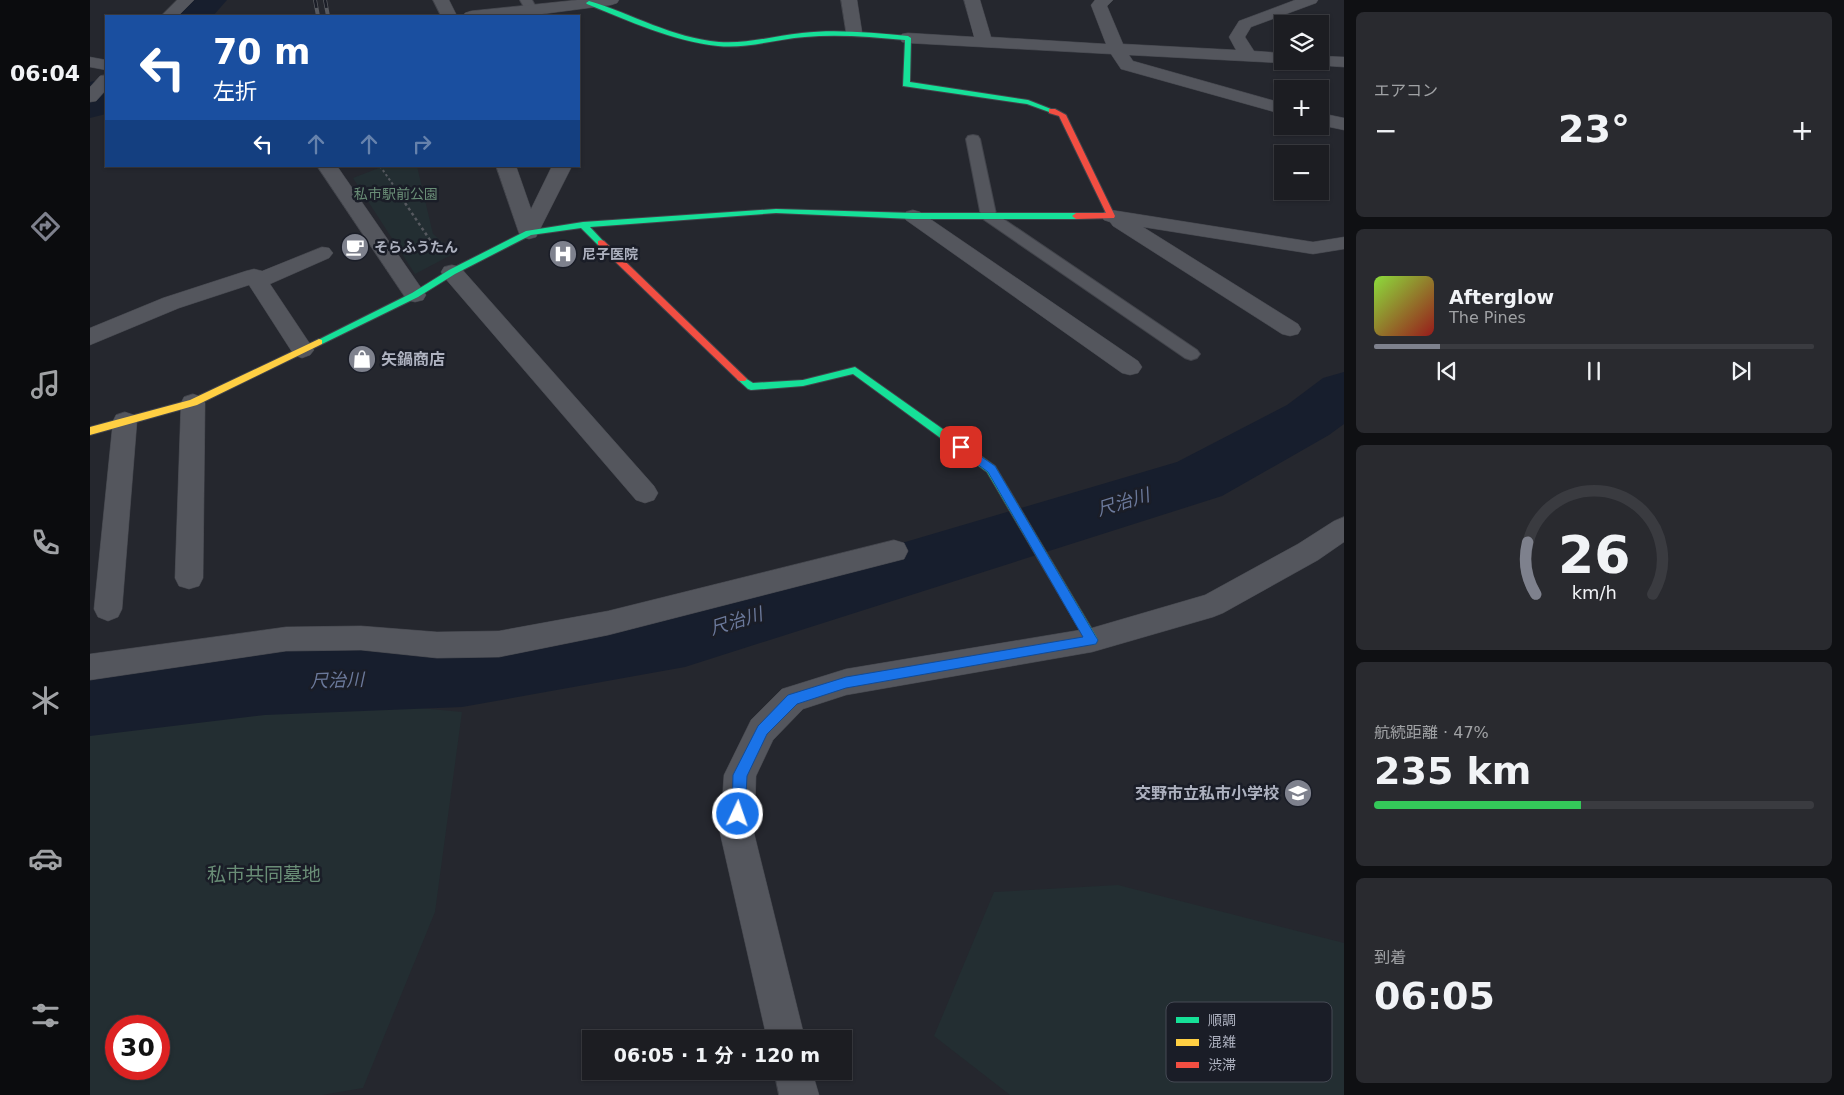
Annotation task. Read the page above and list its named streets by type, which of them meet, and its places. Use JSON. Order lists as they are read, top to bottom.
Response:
{
  "water": ["尺治川"],
  "parks": ["私市駅前公園", "私市共同墓地"],
  "places": {
    "cafe": ["そらふうたん"],
    "hospital": ["尼子医院"],
    "shop": ["矢鍋商店"],
    "school or university": ["交野市立私市小学校"]
  },
  "legend": ["順調", "混雑", "渋滞"],
  "page": {
    "tabs": "06:04",
    "tile": [
      "エアコン",
      ["航続距離 · 47%", "235 km"],
      ["到着", "06:05"]
    ],
    "map_buttons": ["+", "−"],
    "turn": ["70 m", "左折"],
    "heat": ["−", "23°", "+"],
    "song": ["Afterglow", "The Pines"],
    "limit": "30",
    "trip": "06:05 · 1 分 · 120 m",
    "gauge": ["26", "km/h"]
  }
}
